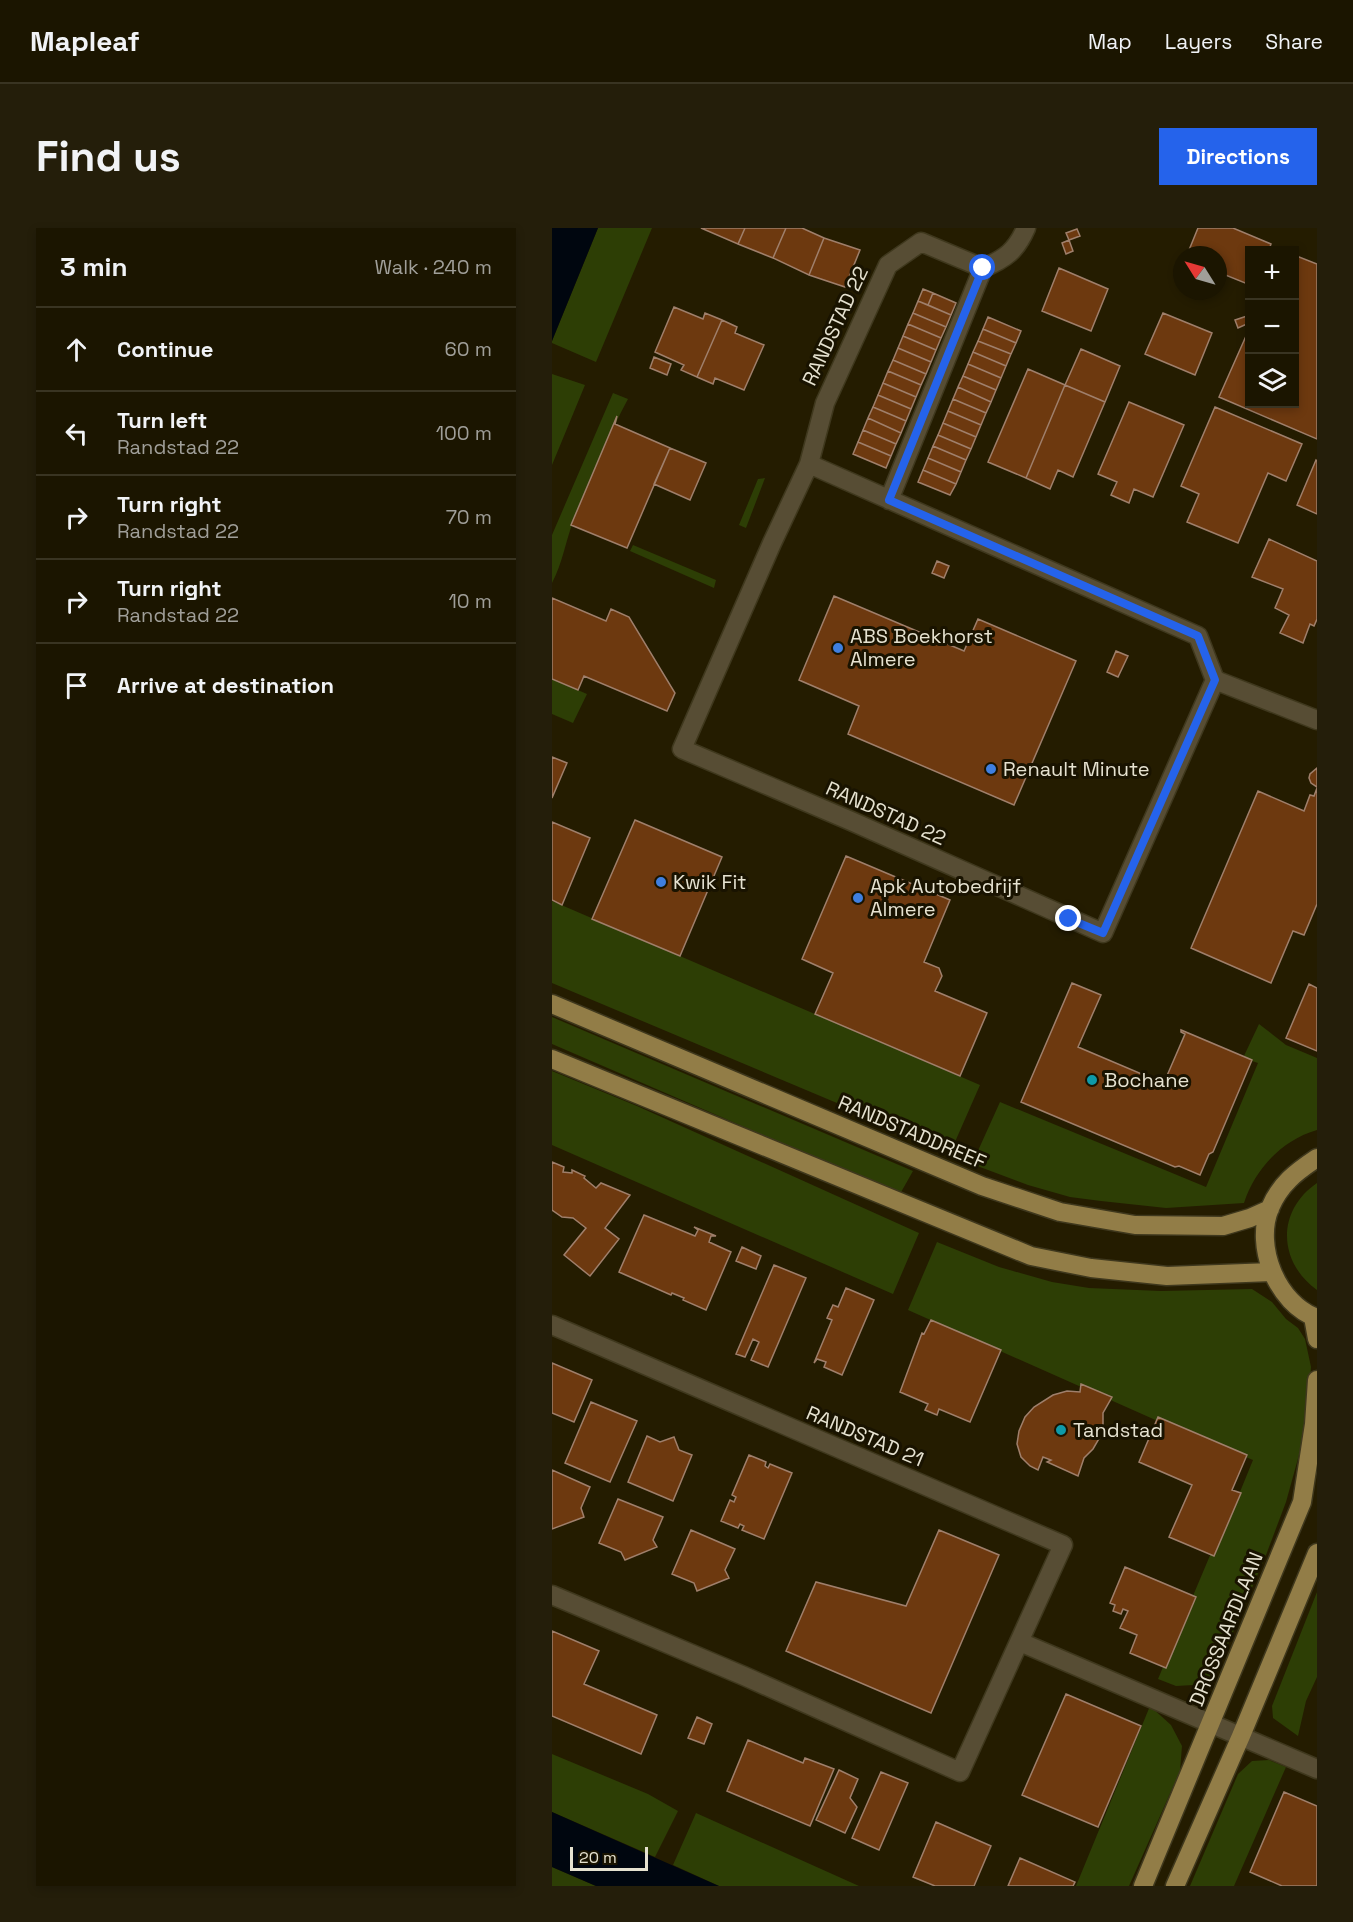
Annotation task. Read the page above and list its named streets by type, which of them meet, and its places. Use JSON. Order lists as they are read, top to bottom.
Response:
{
  "streets": {
    "main road": ["RANDSTADDREEF", "DROSSAARDLAAN"],
    "street": ["RANDSTAD 22", "RANDSTAD 21"]
  },
  "places": [
    "ABS Boekhorst Almere",
    "Renault Minute",
    "Kwik Fit",
    "Apk Autobedrijf Almere",
    "Bochane",
    "Tandstad"
  ],
  "scale_bar": "20 m",
  "north": "top left",
  "page": {
    "header": "Mapleaf",
    "nav": ["Map", "Layers", "Share"],
    "buttons": "Directions",
    "title": "Find us",
    "heading": ["3 min", "Walk · 240 m"],
    "map_buttons": ["+", "−"],
    "list": [
      ["Continue", "60 m"],
      ["Turn left", "Randstad 22", "100 m"],
      ["Turn right", "Randstad 22", "70 m"],
      ["Turn right", "Randstad 22", "10 m"],
      "Arrive at destination"
    ],
    "scale": "20 m"
  }
}
